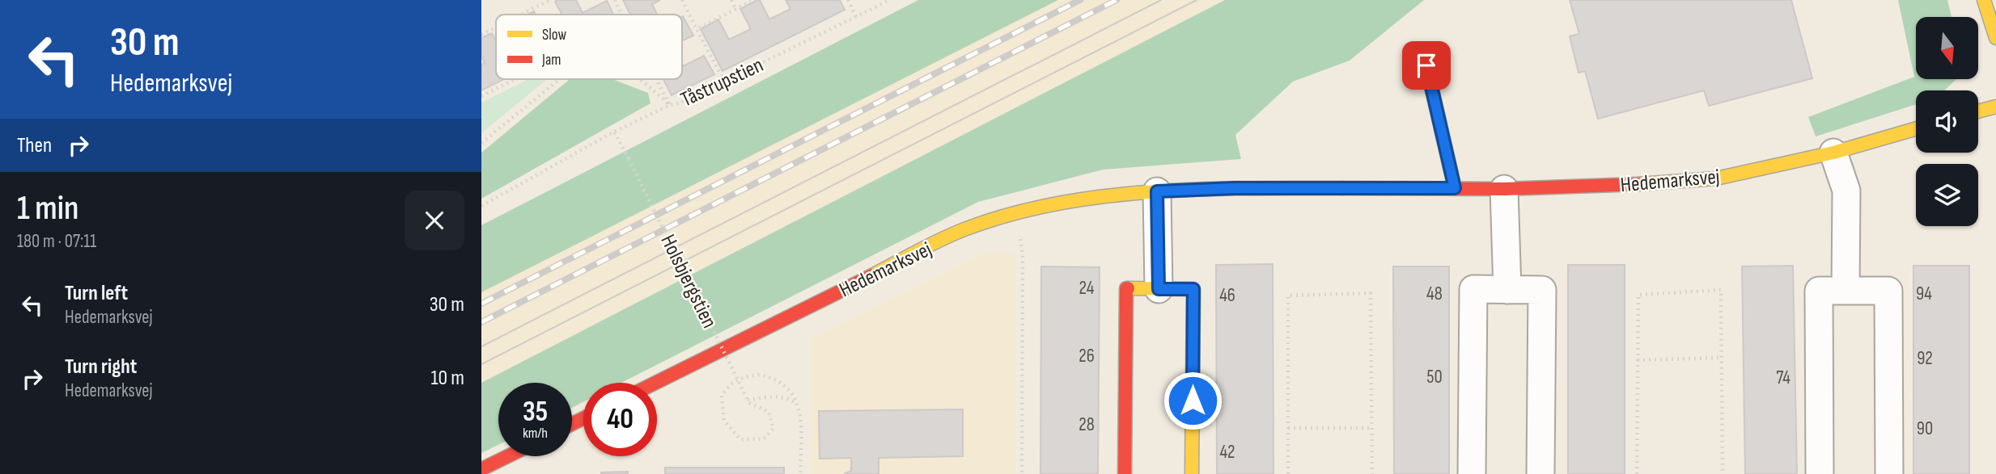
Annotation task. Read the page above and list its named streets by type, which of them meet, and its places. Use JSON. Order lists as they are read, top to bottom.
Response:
{
  "streets": {
    "street": ["Hedemarksvej"],
    "path": ["Tåstrupstien", "Holsbjergstien"]
  },
  "house_numbers": [
    "24",
    "48",
    "94",
    "46",
    "26",
    "92",
    "50",
    "74",
    "28",
    "90",
    "42"
  ],
  "legend": ["Slow", "Jam"],
  "north": "bottom",
  "page": {
    "turn": ["30 m", "Hedemarksvej"],
    "then": "Then",
    "heading": ["1 min", "180 m · 07:11"],
    "list": [
      {
        "name": "Turn left",
        "note": "Hedemarksvej",
        "value": "30 m"
      },
      {
        "name": "Turn right",
        "note": "Hedemarksvej",
        "value": "10 m"
      }
    ],
    "speed": "35 km/h",
    "limit": "40"
  }
}
